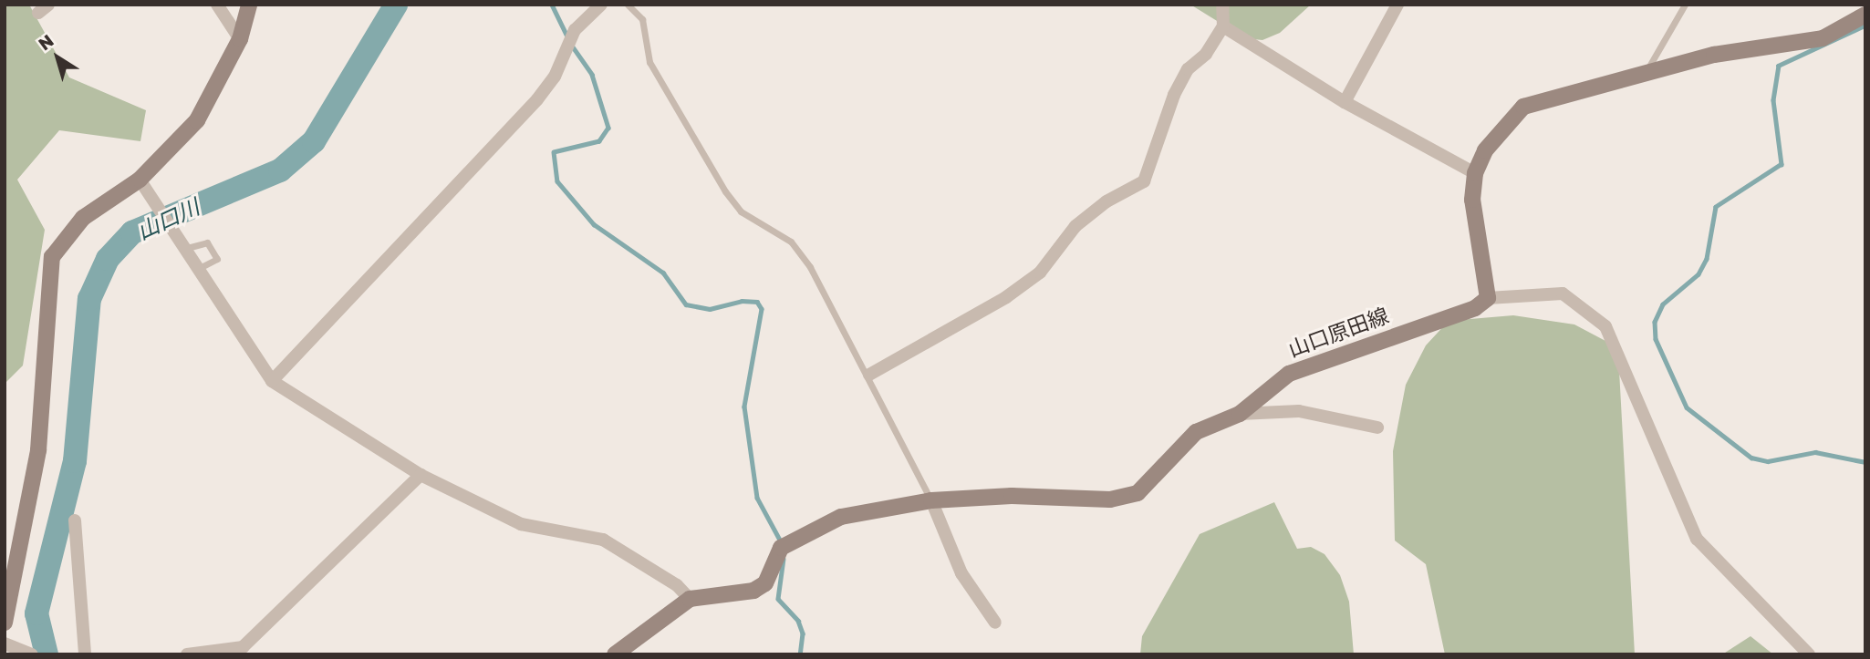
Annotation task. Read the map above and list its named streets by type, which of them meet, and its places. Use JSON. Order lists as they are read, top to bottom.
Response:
{
  "streets": {
    "main road": ["山口原田線"]
  },
  "water": ["山口川"],
  "north": "top left"
}
